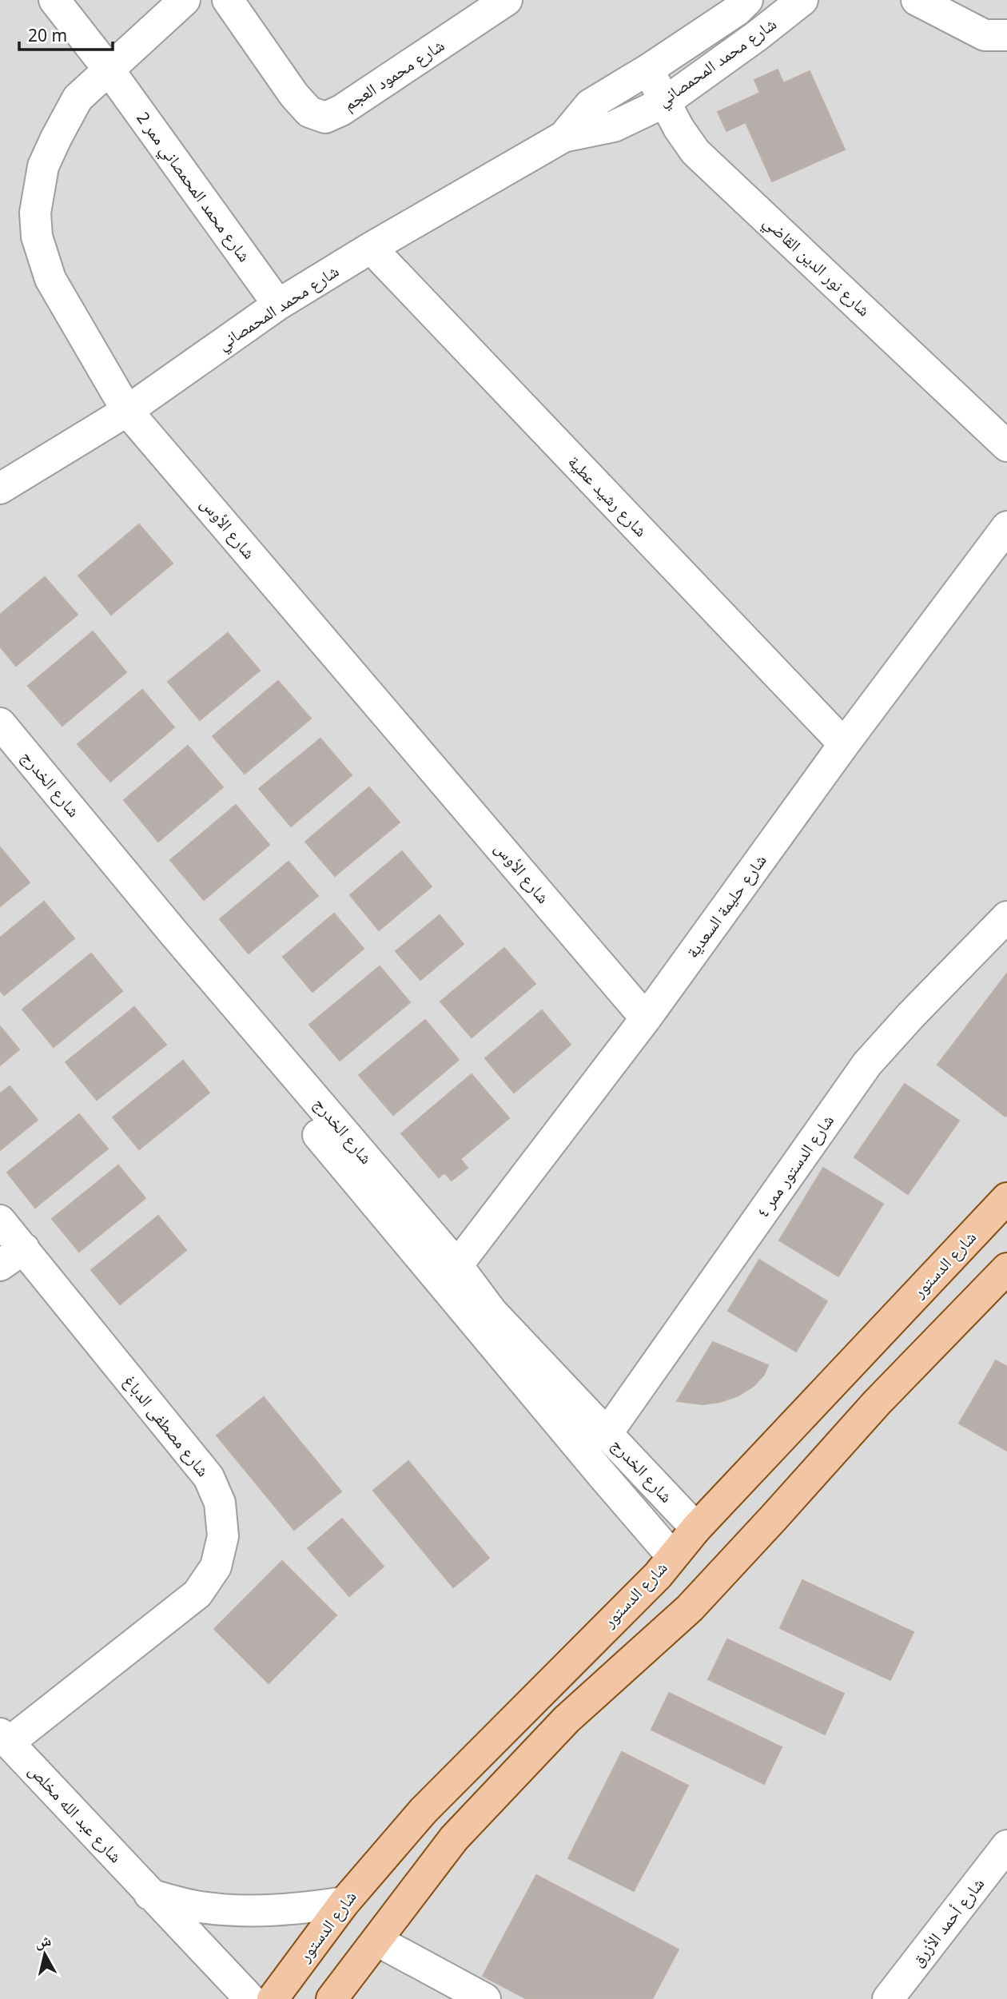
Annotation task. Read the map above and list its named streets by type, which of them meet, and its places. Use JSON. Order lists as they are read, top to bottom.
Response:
{
  "streets": {
    "main road": ["شارع الدستور"],
    "street": [
      "شارع محمد المحمصاني",
      "شارع محمود العجم",
      "شارع محمد المحمصاني ممر 2",
      "شارع نور الدين القاضي",
      "شارع رشيد عطية",
      "شارع الأوس",
      "شارع الخدرج",
      "شارع حليمة السعدية",
      "شارع الدستور ممر ٤",
      "شارع مصطفى الدباغ",
      "شارع عبد الله مخلص",
      "شارع أحمد الأزرق"
    ]
  },
  "crossings": [
    ["شارع محمد المحمصاني", "شارع محمد المحمصاني ممر 2"],
    ["شارع محمد المحمصاني", "شارع نور الدين القاضي"],
    ["شارع محمد المحمصاني", "شارع رشيد عطية"],
    ["شارع محمد المحمصاني", "شارع الأوس"],
    ["شارع محمد المحمصاني ممر 2", "شارع الأوس"],
    ["شارع رشيد عطية", "شارع حليمة السعدية"],
    ["شارع الأوس", "شارع حليمة السعدية"],
    ["شارع الخدرج", "شارع حليمة السعدية"],
    ["شارع الخدرج", "شارع الدستور ممر ٤"],
    ["شارع الخدرج", "شارع الدستور"],
    ["شارع مصطفى الدباغ", "شارع عبد الله مخلص"]
  ],
  "scale_bar": "20 m",
  "north": "top"
}
